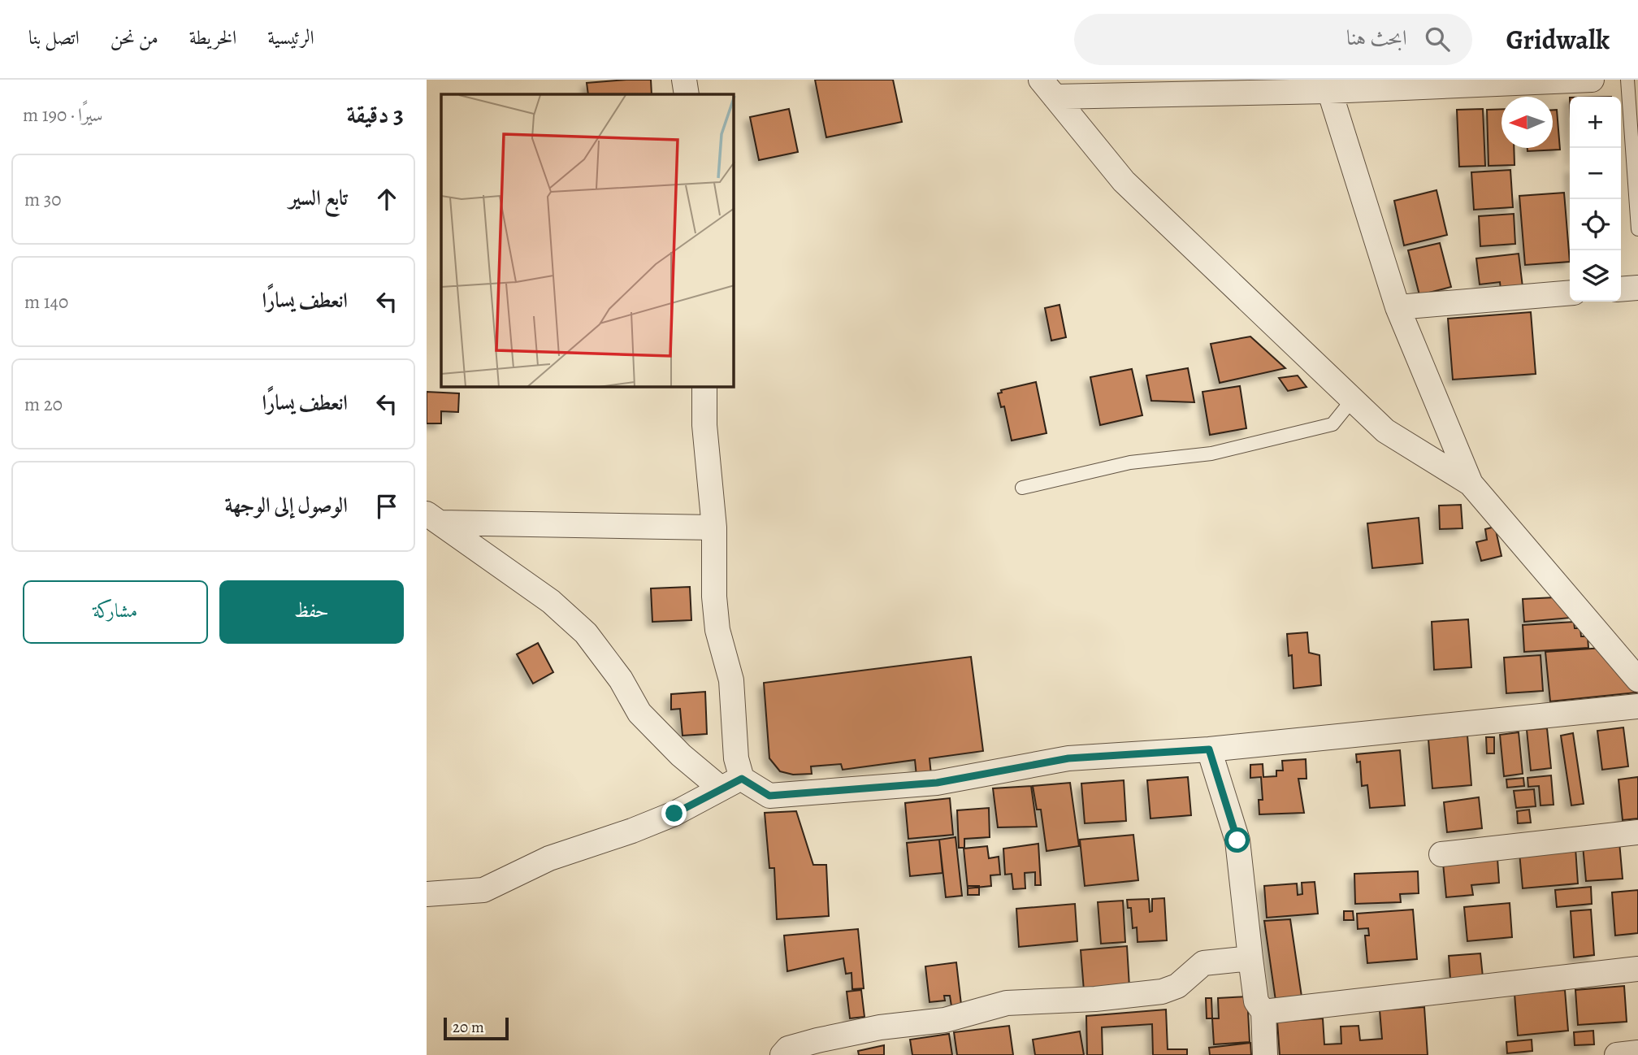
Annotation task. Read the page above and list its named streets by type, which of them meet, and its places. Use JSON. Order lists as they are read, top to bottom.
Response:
{
  "scale_bar": "20 m",
  "north": "left",
  "page": {
    "header": "Gridwalk",
    "search": "ابحث هنا",
    "nav": [
      "الرئيسية",
      "الخريطة",
      "من نحن",
      "اتصل بنا"
    ],
    "heading": ["3 دقيقة", "سيرًا · 190 m"],
    "map_buttons": ["+", "−"],
    "list": [
      ["تابع السير", "30 m"],
      ["انعطف يسارًا", "140 m"],
      ["انعطف يسارًا", "20 m"],
      "الوصول إلى الوجهة"
    ],
    "buttons": ["حفظ", "مشاركة"],
    "scale": "20 m"
  }
}
